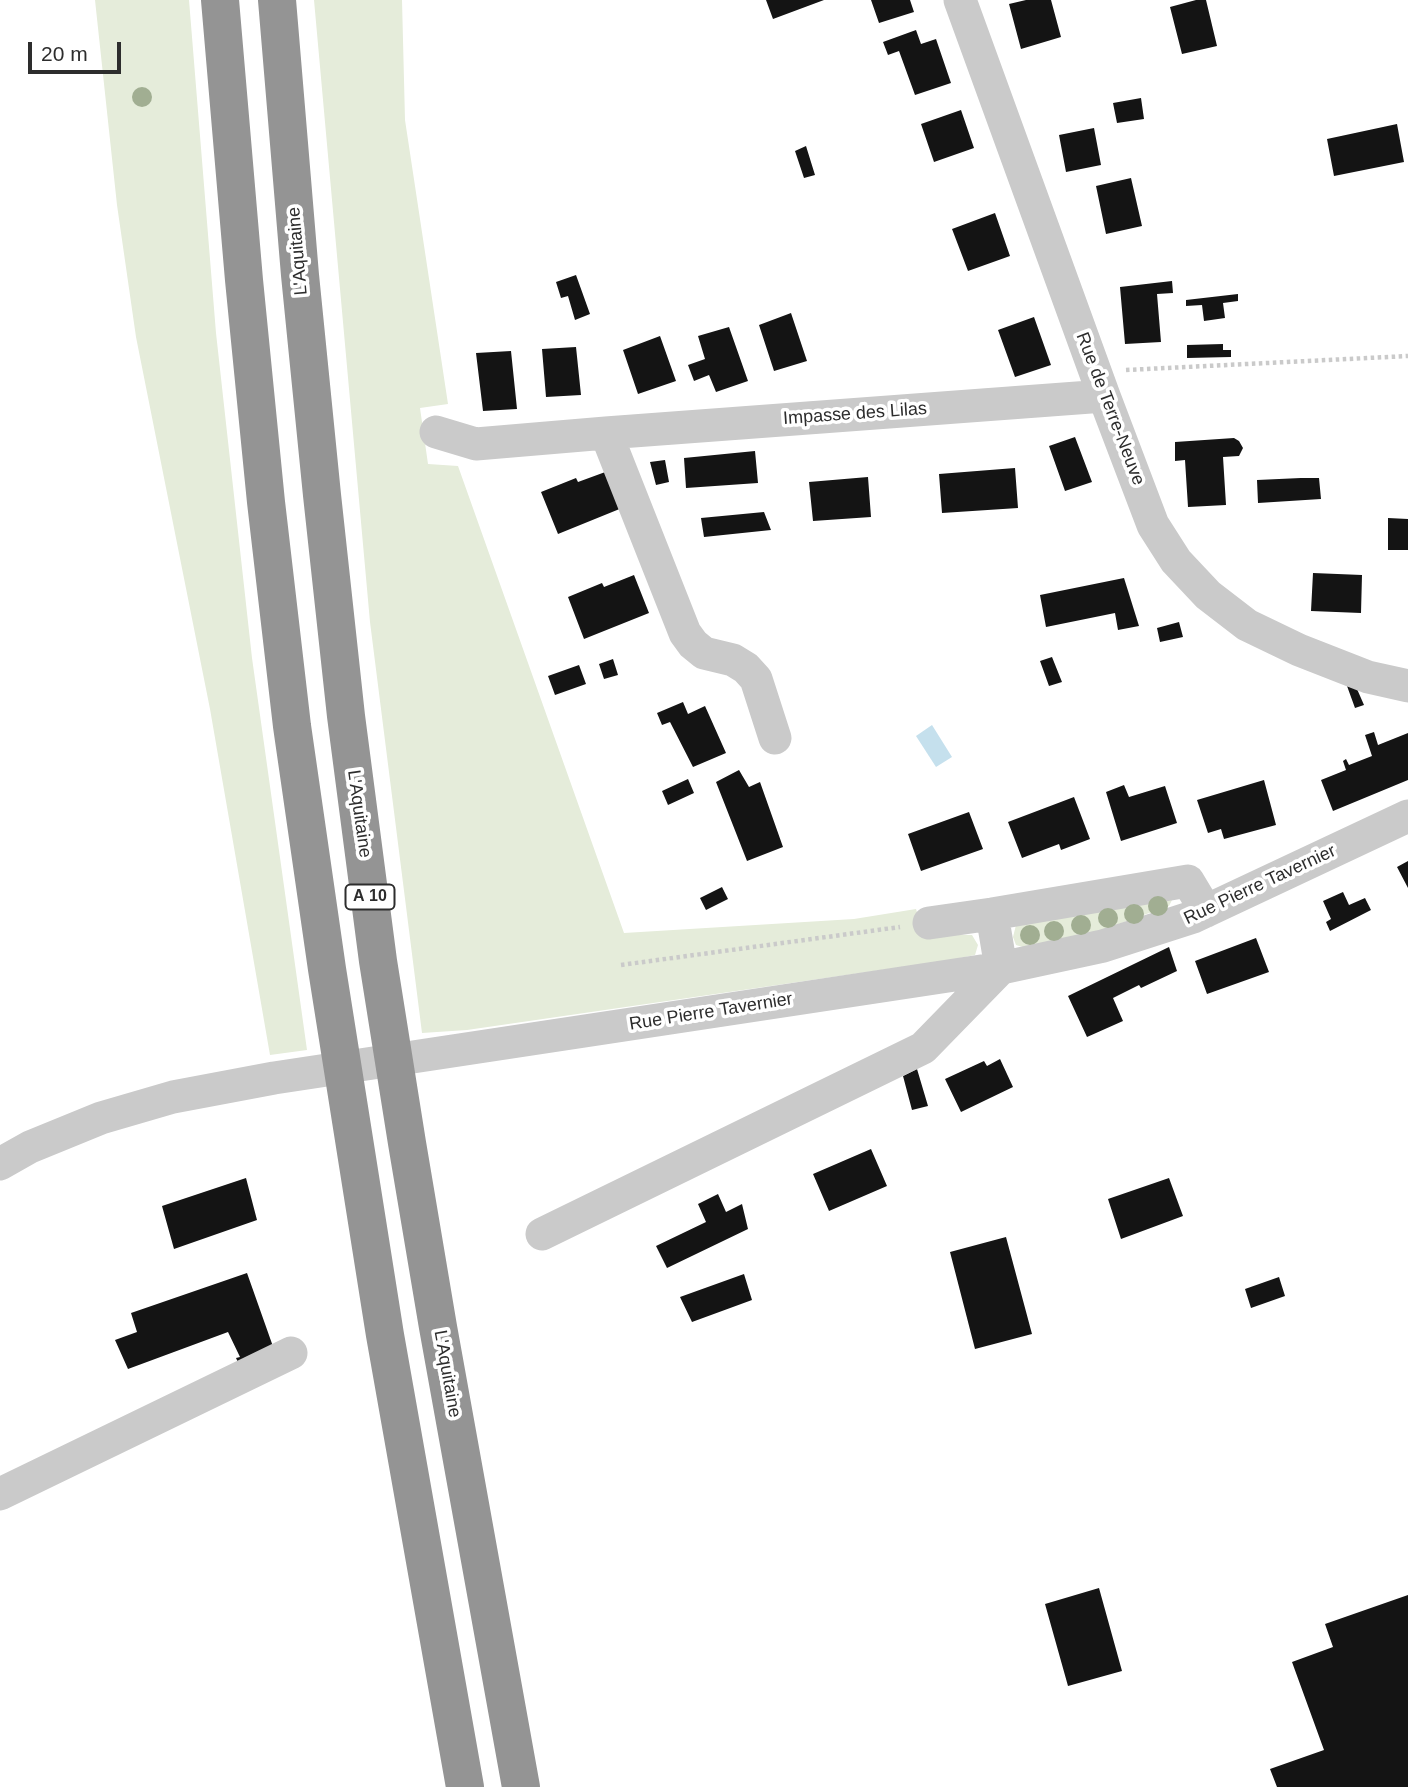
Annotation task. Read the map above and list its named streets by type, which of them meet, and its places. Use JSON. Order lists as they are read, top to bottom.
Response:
{
  "streets": {
    "highway": ["L'Aquitaine", "A 10"],
    "street": ["Rue de Terre-Neuve", "Impasse des Lilas", "Rue Pierre Tavernier"]
  },
  "crossings": [
    ["Rue de Terre-Neuve", "Impasse des Lilas"]
  ],
  "scale_bar": "20 m"
}
